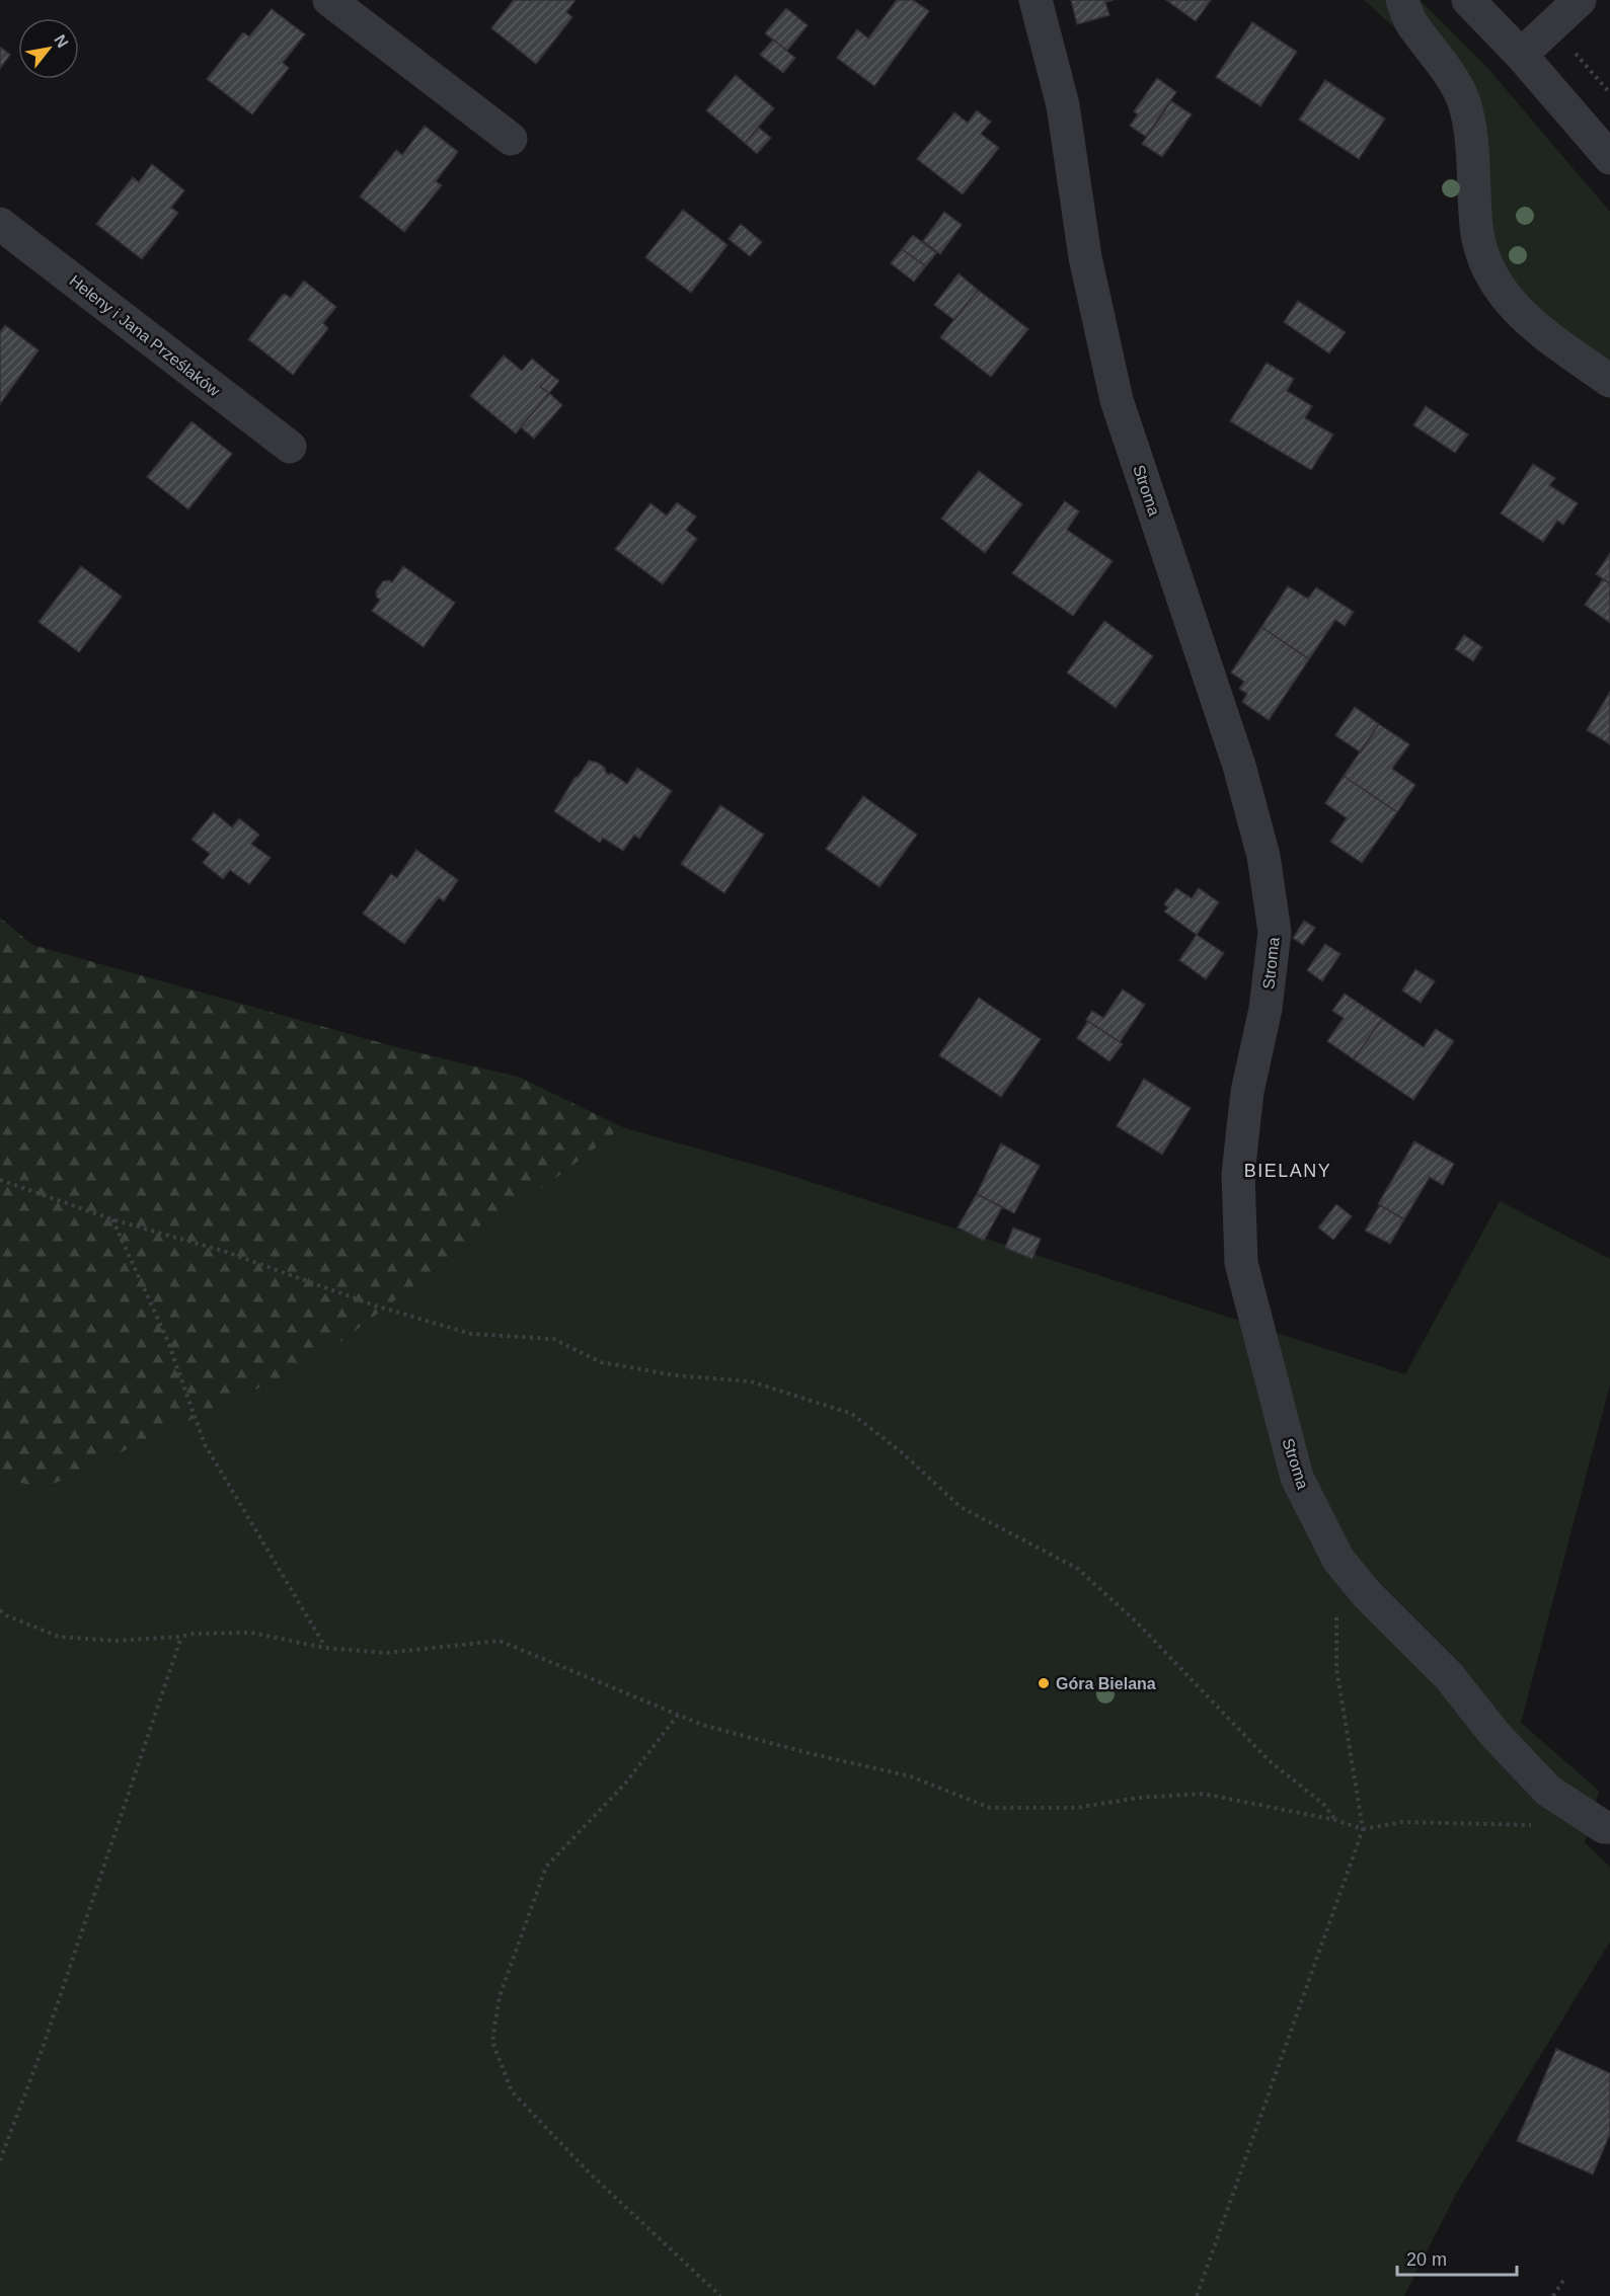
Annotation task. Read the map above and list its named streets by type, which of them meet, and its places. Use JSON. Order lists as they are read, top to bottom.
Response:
{
  "streets": {
    "street": ["Heleny i Jana Prześlaków", "Stroma"]
  },
  "districts": ["BIELANY"],
  "places": ["Góra Bielana"],
  "scale_bar": "20 m",
  "north": "top right"
}
